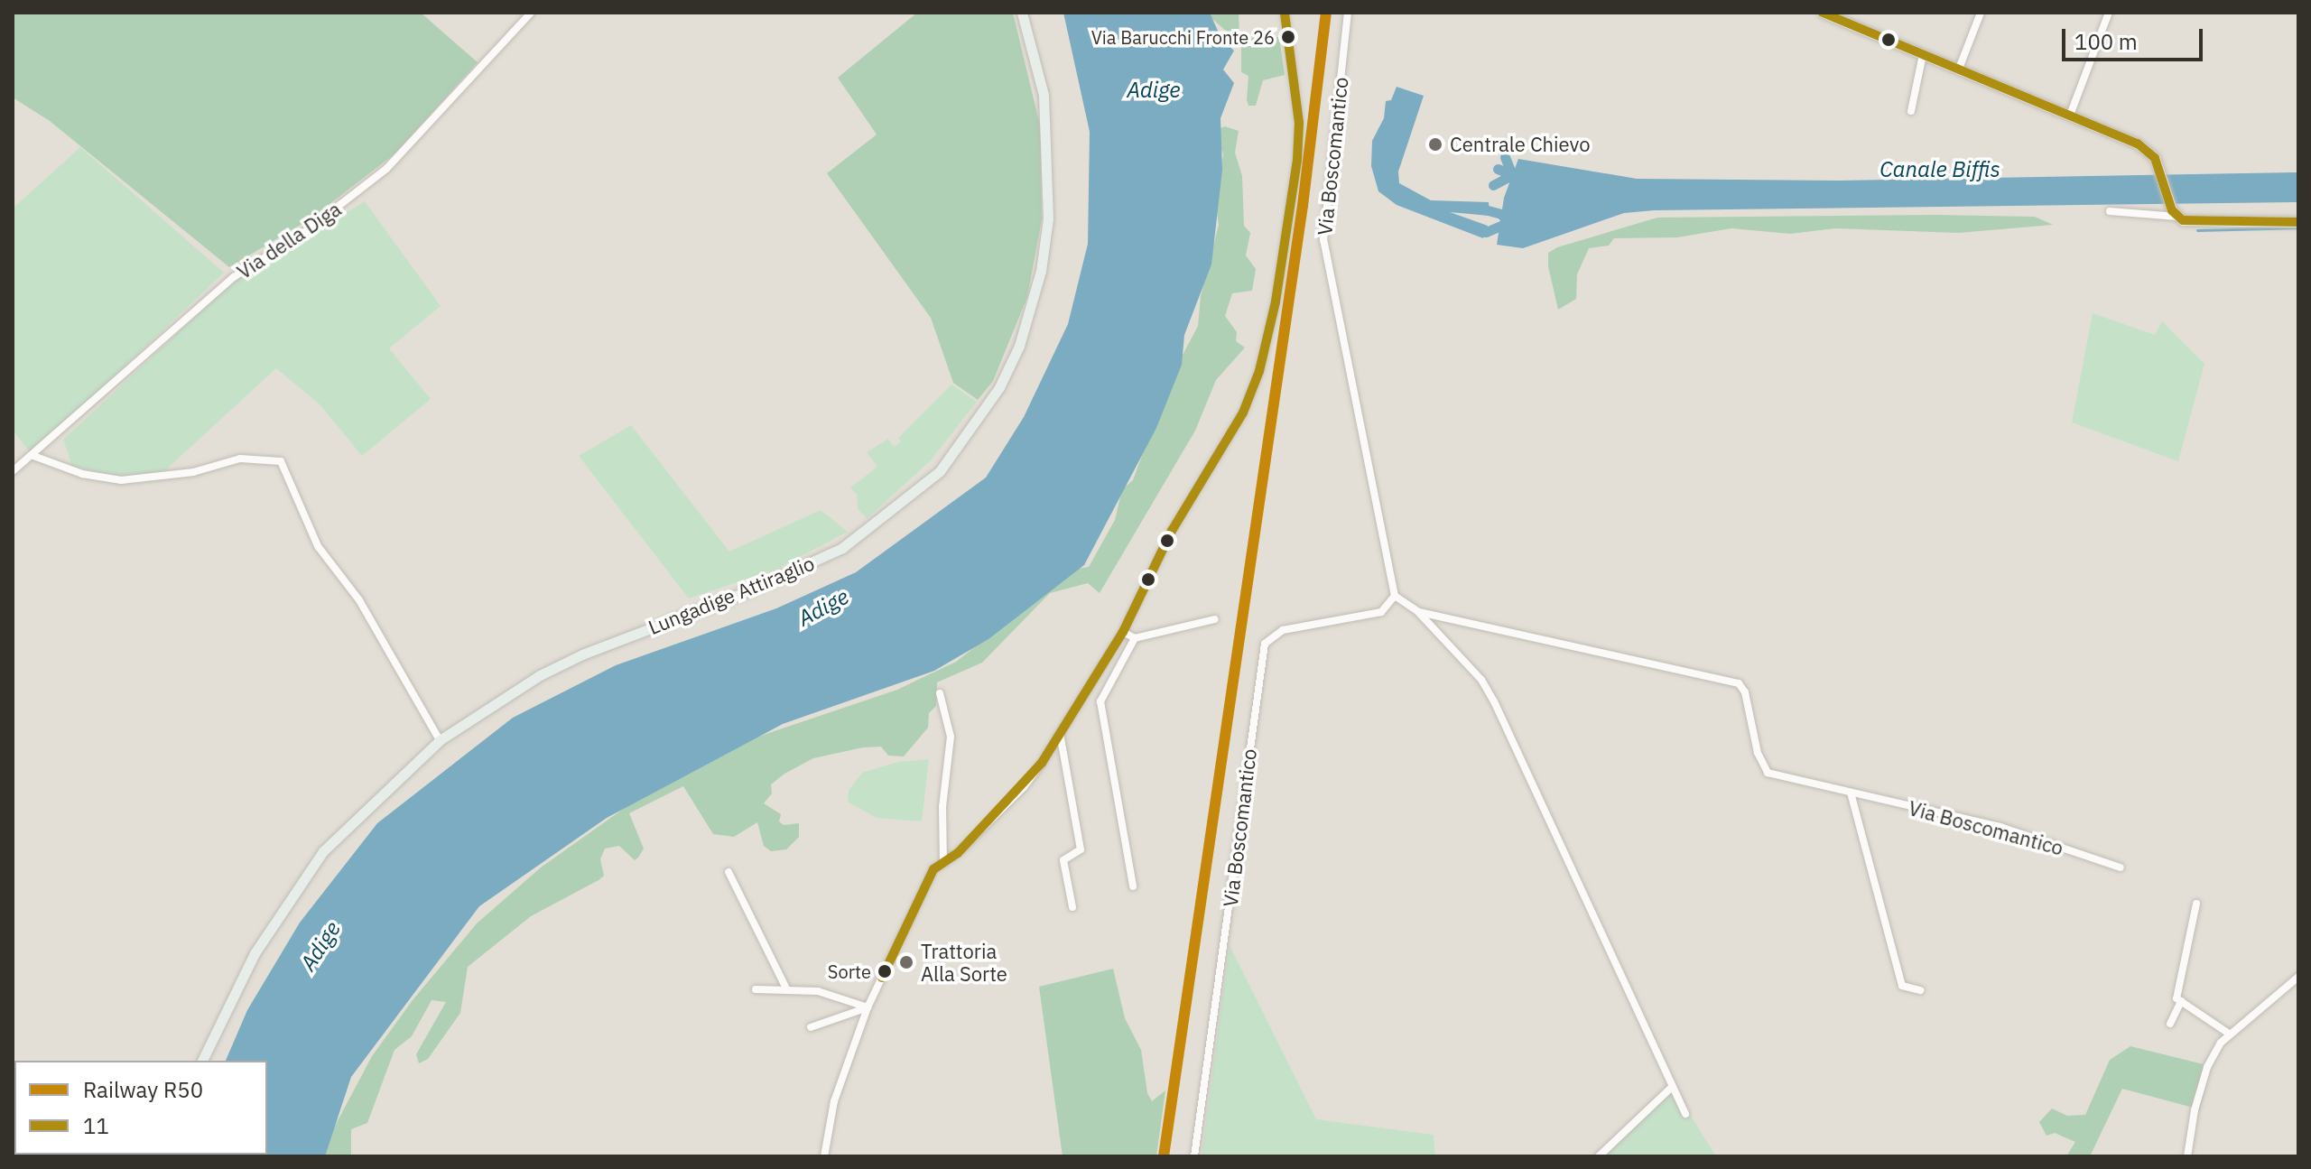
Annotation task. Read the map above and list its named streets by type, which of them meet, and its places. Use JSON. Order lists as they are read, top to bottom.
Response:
{
  "streets": {
    "street": ["Via Boscomantico", "Via della Diga", "Lungadige Attiraglio"]
  },
  "water": ["Adige", "Canale Biffis"],
  "places": [
    "Via Barucchi Fronte 26",
    "Centrale Chievo",
    "Trattoria Alla Sorte",
    "Sorte"
  ],
  "lines": ["rail line R50", "transit line 11"],
  "legend": ["Railway R50", "11"],
  "scale_bar": "100 m"
}
